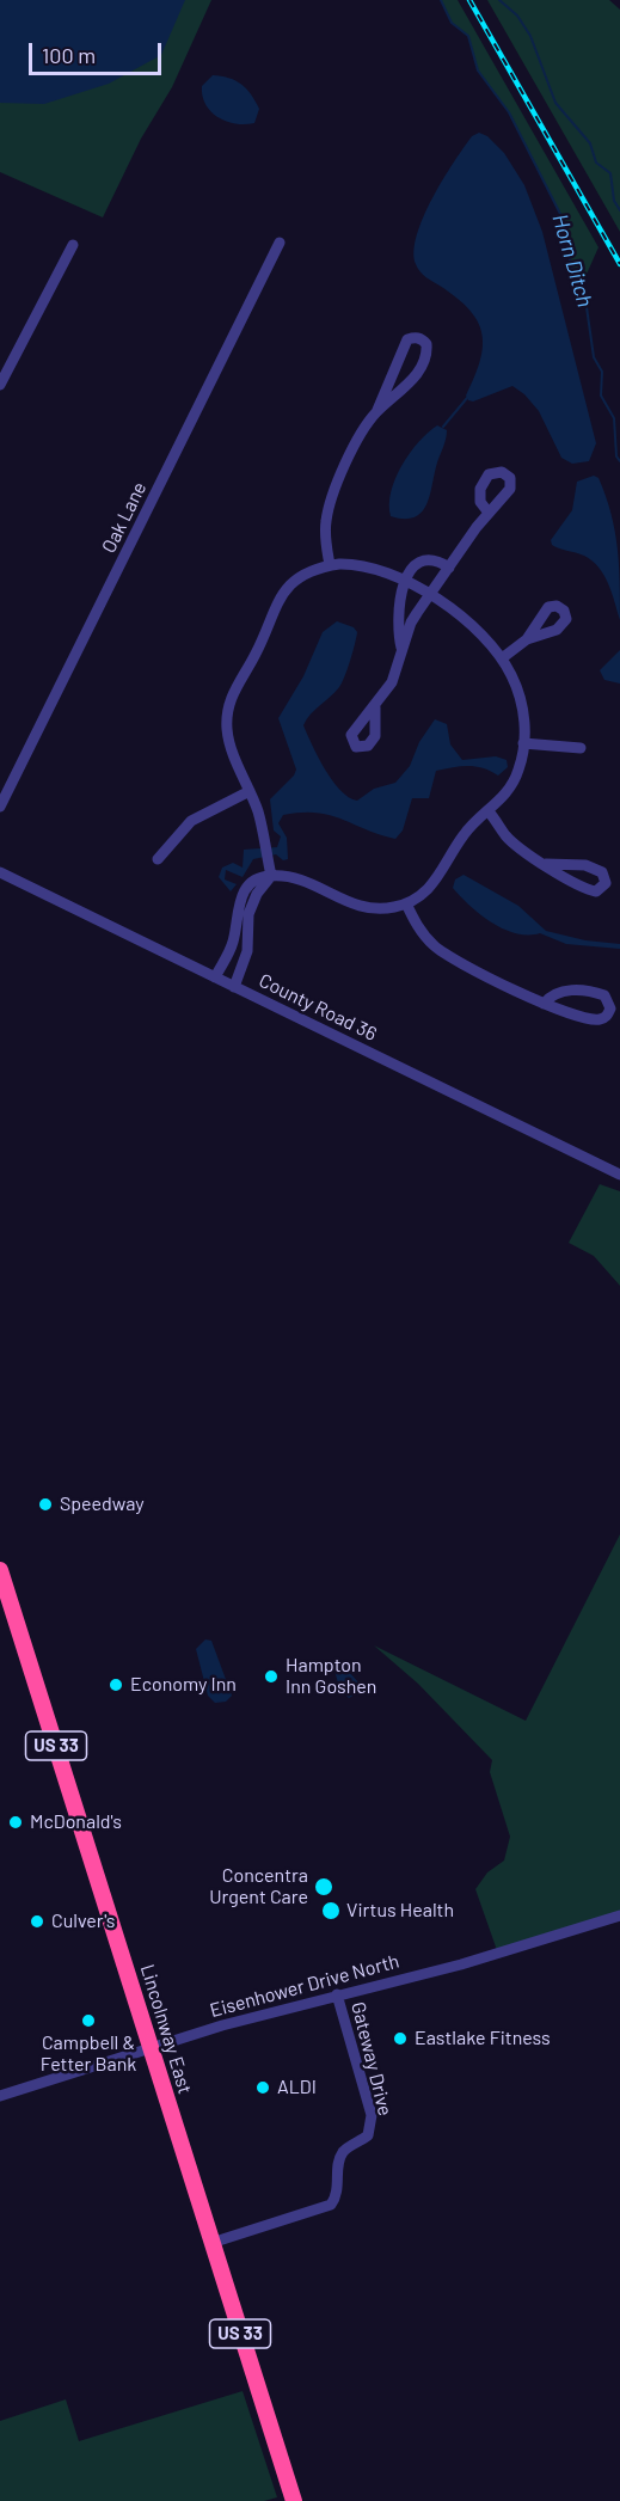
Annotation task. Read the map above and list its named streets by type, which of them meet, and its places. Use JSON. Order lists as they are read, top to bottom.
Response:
{
  "streets": {
    "highway": ["US 33", "Lincolnway East"],
    "street": [
      "Oak Lane",
      "County Road 36",
      "Eisenhower Drive North",
      "Gateway Drive"
    ]
  },
  "crossings": [
    ["Eisenhower Drive North", "Lincolnway East"],
    ["Eisenhower Drive North", "Gateway Drive"],
    ["Lincolnway East", "Gateway Drive"]
  ],
  "water": ["Horn Ditch"],
  "places": [
    "Speedway",
    "Hampton Inn Goshen",
    "Economy Inn",
    "McDonald's",
    "Concentra Urgent Care",
    "Virtus Health",
    "Culver's",
    "Campbell & Fetter Bank",
    "Eastlake Fitness",
    "ALDI"
  ],
  "scale_bar": "100 m"
}
